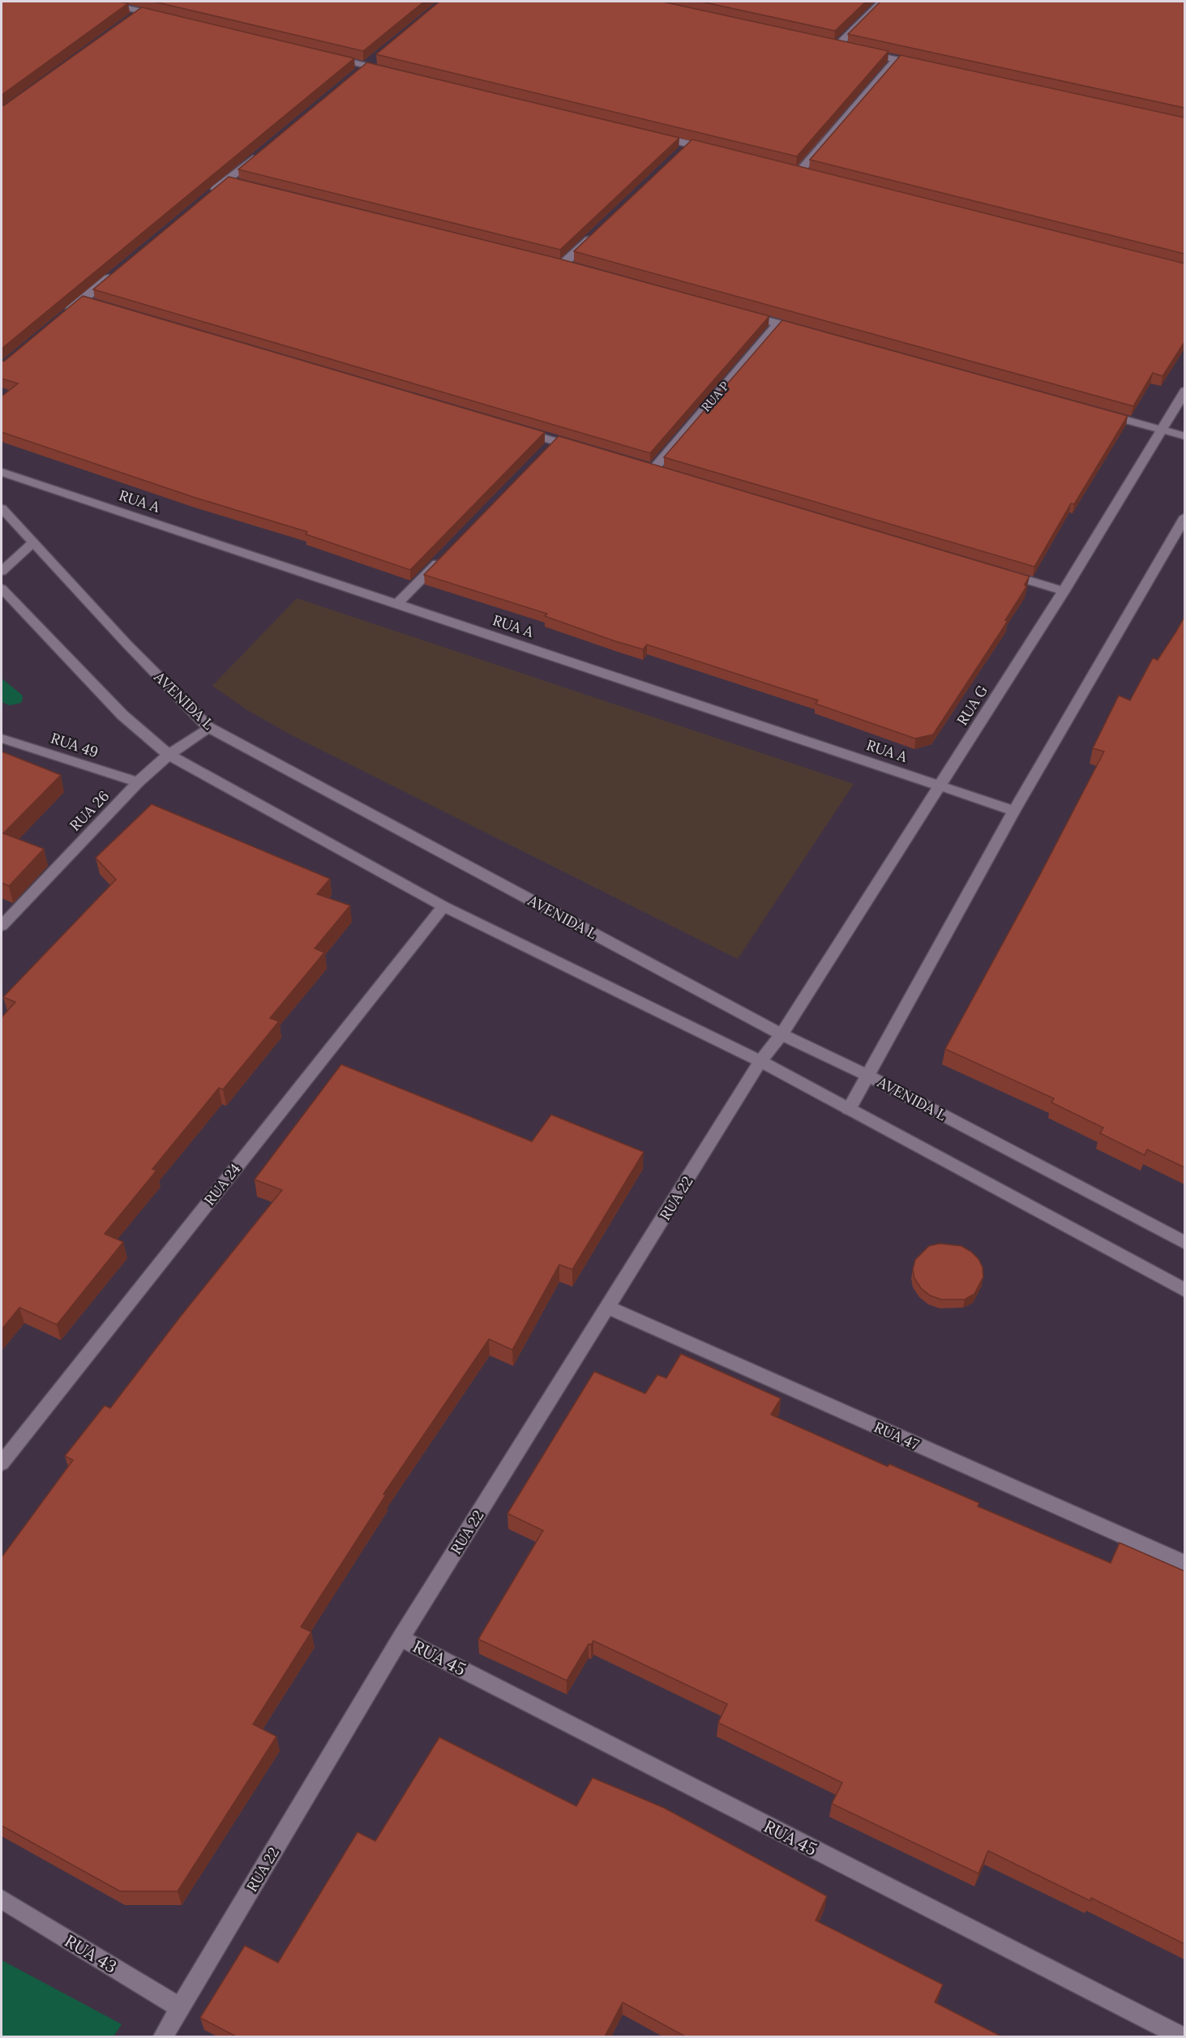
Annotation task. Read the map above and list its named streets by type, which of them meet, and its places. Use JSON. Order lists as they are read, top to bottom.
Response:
{
  "streets": {
    "street": [
      "RUA P",
      "RUA A",
      "AVENIDA L",
      "RUA G",
      "RUA 49",
      "RUA 26",
      "RUA 24",
      "RUA 22",
      "RUA 47",
      "RUA 45",
      "RUA 43"
    ]
  },
  "crossings": [
    ["RUA A", "RUA G"],
    ["AVENIDA L", "RUA G"],
    ["AVENIDA L", "RUA 26"],
    ["AVENIDA L", "RUA 22"],
    ["RUA G", "RUA 22"],
    ["RUA 49", "RUA 26"],
    ["RUA 22", "RUA 47"],
    ["RUA 22", "RUA 45"],
    ["RUA 22", "RUA 43"]
  ]
}
